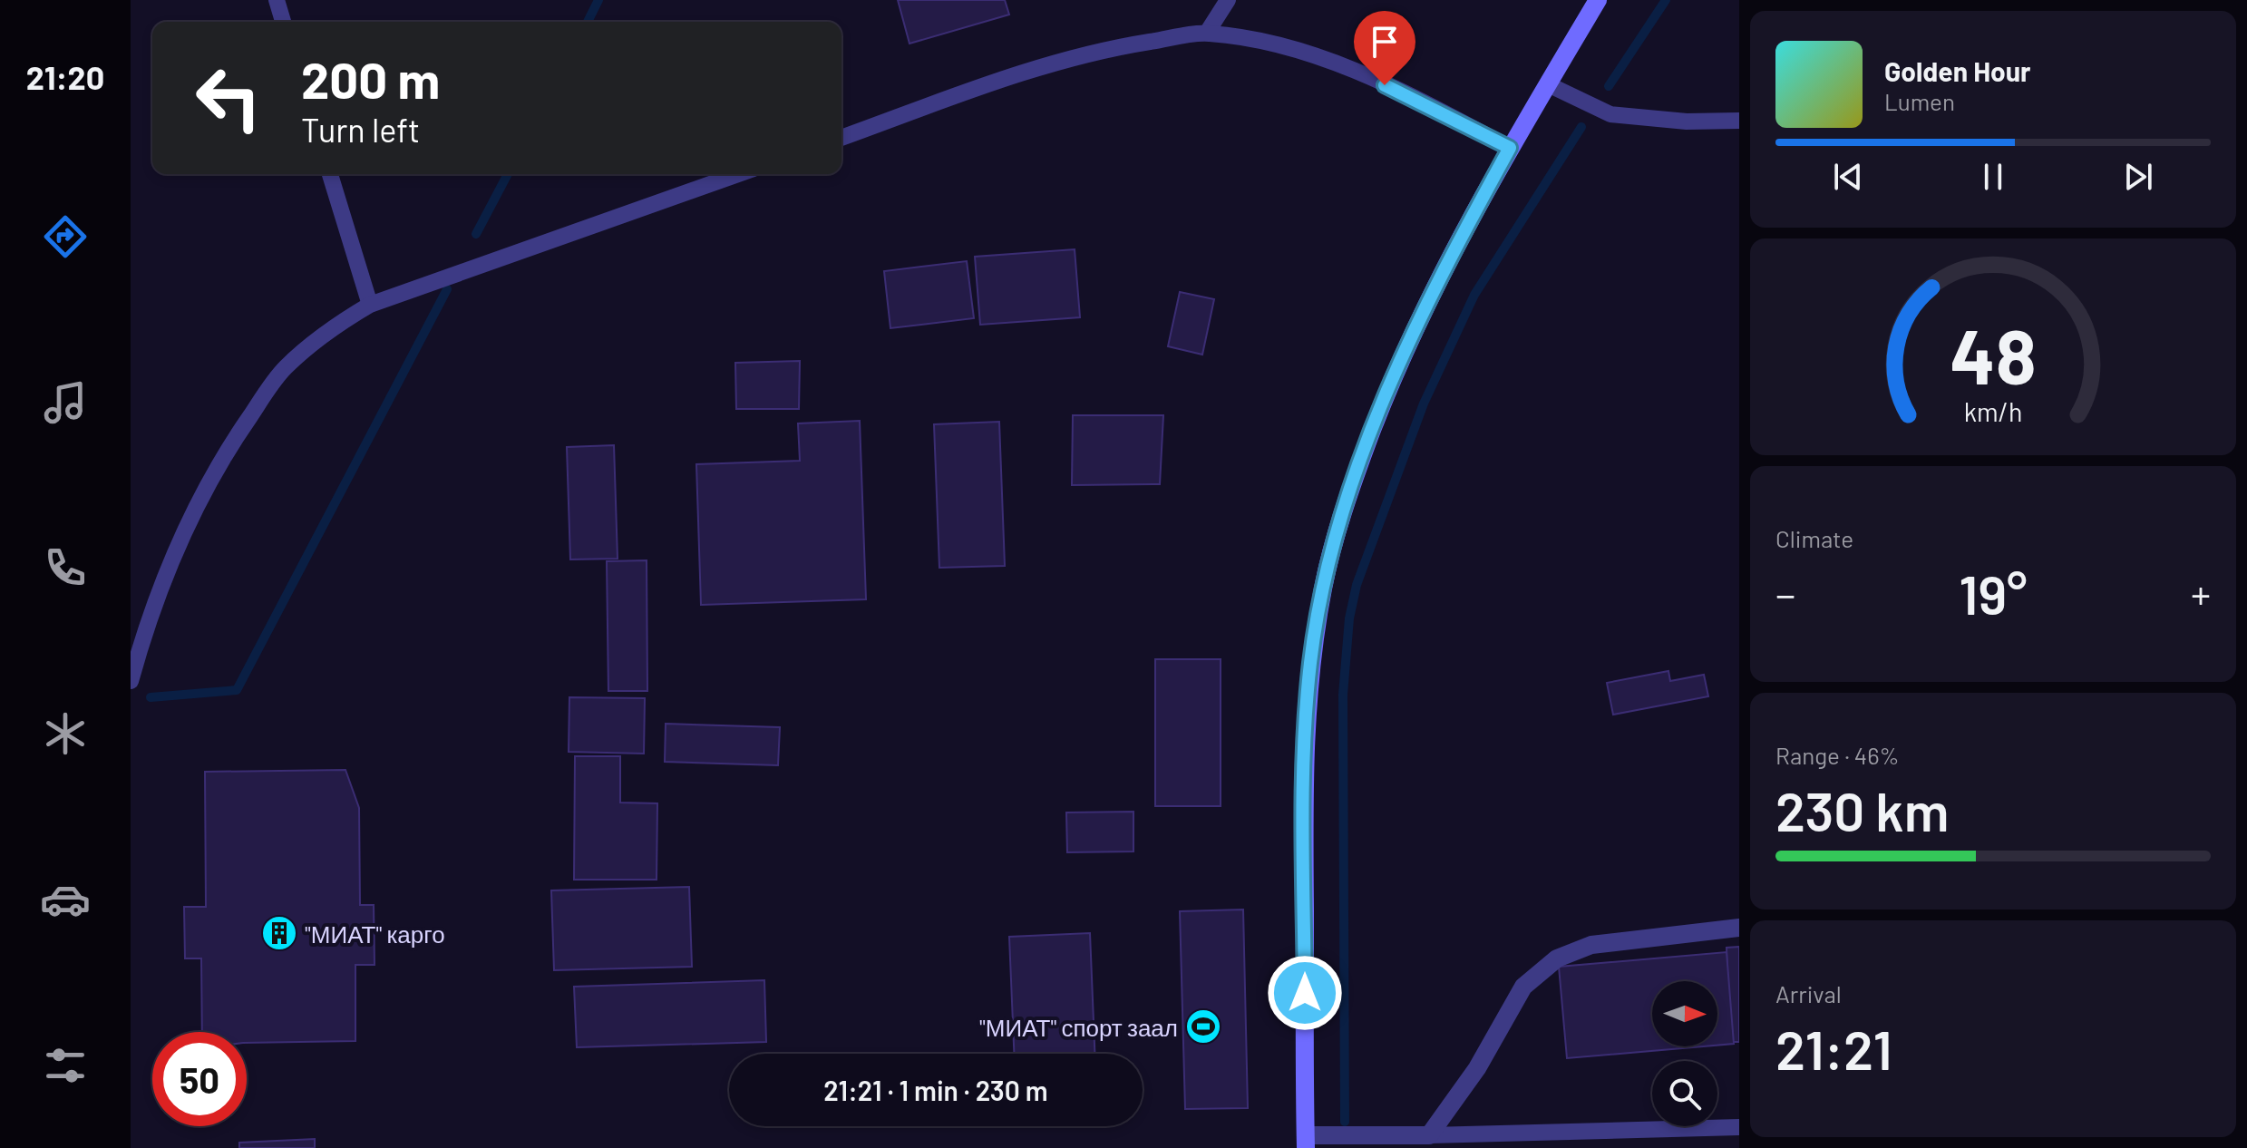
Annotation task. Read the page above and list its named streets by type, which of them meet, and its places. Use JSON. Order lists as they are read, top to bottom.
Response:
{
  "places": {
    "building": ["\"МИАТ\" карго"],
    "sports": ["\"МИАТ\" спорт заал"]
  },
  "north": "right",
  "page": {
    "tabs": "21:20",
    "turn": ["200 m", "Turn left"],
    "song": ["Golden Hour", "Lumen"],
    "tile": [
      "Climate",
      ["Range · 46%", "230 km"],
      ["Arrival", "21:21"]
    ],
    "heat": ["−", "19°", "+"],
    "limit": "50",
    "trip": "21:21 · 1 min · 230 m",
    "gauge": ["48", "km/h"]
  }
}
